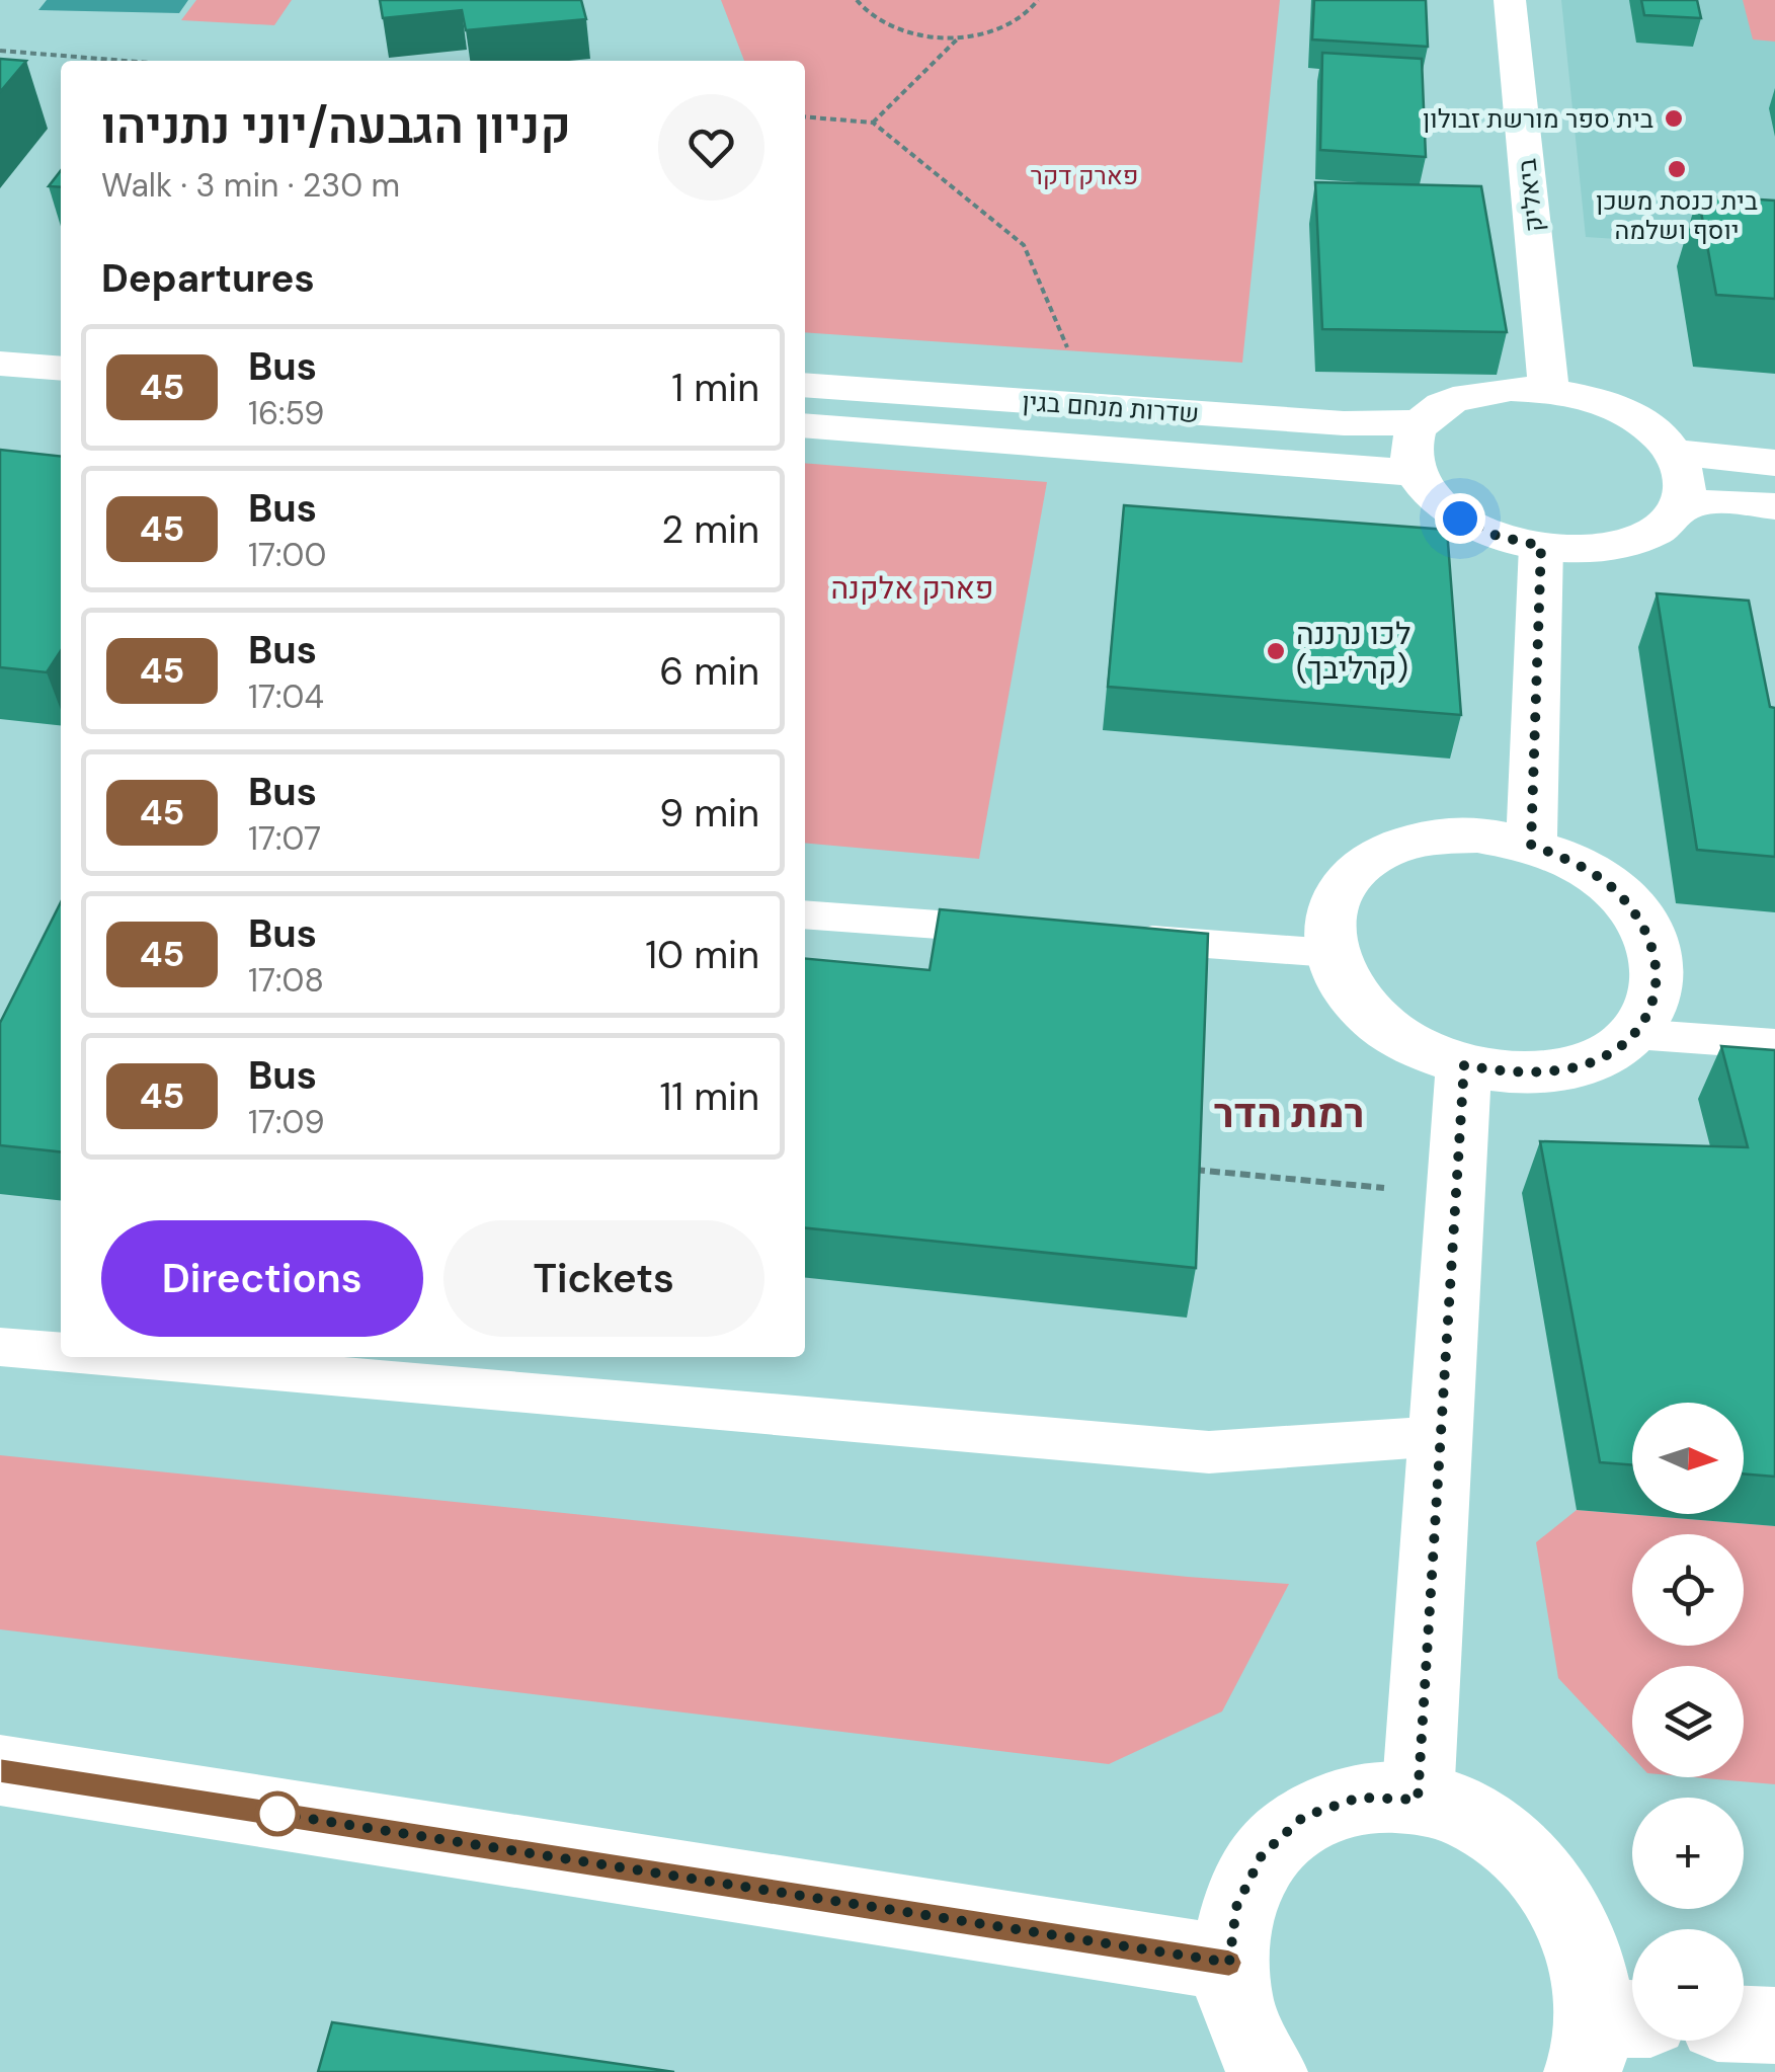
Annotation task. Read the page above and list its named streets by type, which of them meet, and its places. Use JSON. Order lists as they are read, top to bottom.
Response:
{
  "streets": {
    "street": ["ביאליק", "שדרות מנחם בגין"]
  },
  "crossings": [
    ["ביאליק", "שדרות מנחם בגין"]
  ],
  "districts": ["רמת הדר"],
  "parks": ["פארק דקר", "פארק אלקנה"],
  "places": ["בית ספר מורשת זבולון", "בית כנסת משכן יוסף ושלמה", "לכו נרננה (קרליבך)"],
  "lines": ["bus line 45"],
  "north": "right",
  "page": {
    "heading": [
      ["קניון הגבעה/יוני נתניהו", "Walk · 3 min · 230 m"],
      "Departures"
    ],
    "list": [
      {
        "mark": "45",
        "name": "Bus",
        "note": "16:59",
        "value": "1 min"
      },
      {
        "mark": "45",
        "name": "Bus",
        "note": "17:00",
        "value": "2 min"
      },
      {
        "mark": "45",
        "name": "Bus",
        "note": "17:04",
        "value": "6 min"
      },
      {
        "mark": "45",
        "name": "Bus",
        "note": "17:07",
        "value": "9 min"
      },
      {
        "mark": "45",
        "name": "Bus",
        "note": "17:08",
        "value": "10 min"
      },
      {
        "mark": "45",
        "name": "Bus",
        "note": "17:09",
        "value": "11 min"
      }
    ],
    "buttons": ["Directions", "Tickets"],
    "map_buttons": ["+", "−"]
  }
}
